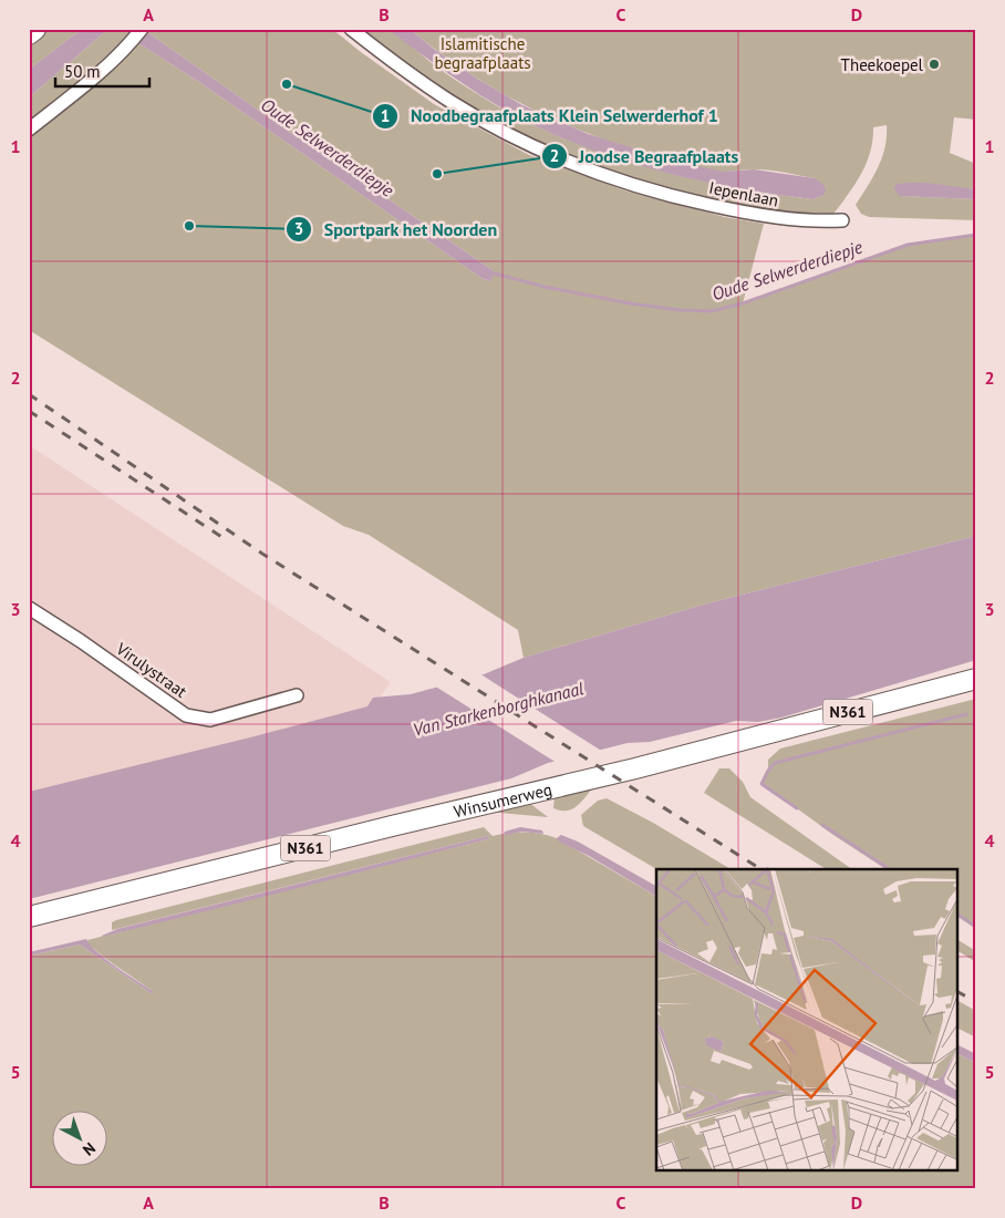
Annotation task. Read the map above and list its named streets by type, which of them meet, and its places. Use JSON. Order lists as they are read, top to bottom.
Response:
{
  "streets": {
    "main road": ["N361", "Winsumerweg"],
    "street": ["Iepenlaan", "Virulystraat"]
  },
  "water": ["Oude Selwerderdiepje", "Van Starkenborghkanaal"],
  "parks": ["Islamitische begraafplaats"],
  "places": [
    "Theekoepel",
    "Noodbegraafplaats Klein Selwerderhof 1",
    "Joodse Begraafplaats",
    "Sportpark het Noorden"
  ],
  "scale_bar": "50 m",
  "north": "bottom right",
  "grid": {
    "columns": [
      "A",
      "B",
      "C",
      "D"
    ],
    "rows": [
      "1",
      "2",
      "3",
      "4",
      "5"
    ]
  }
}
